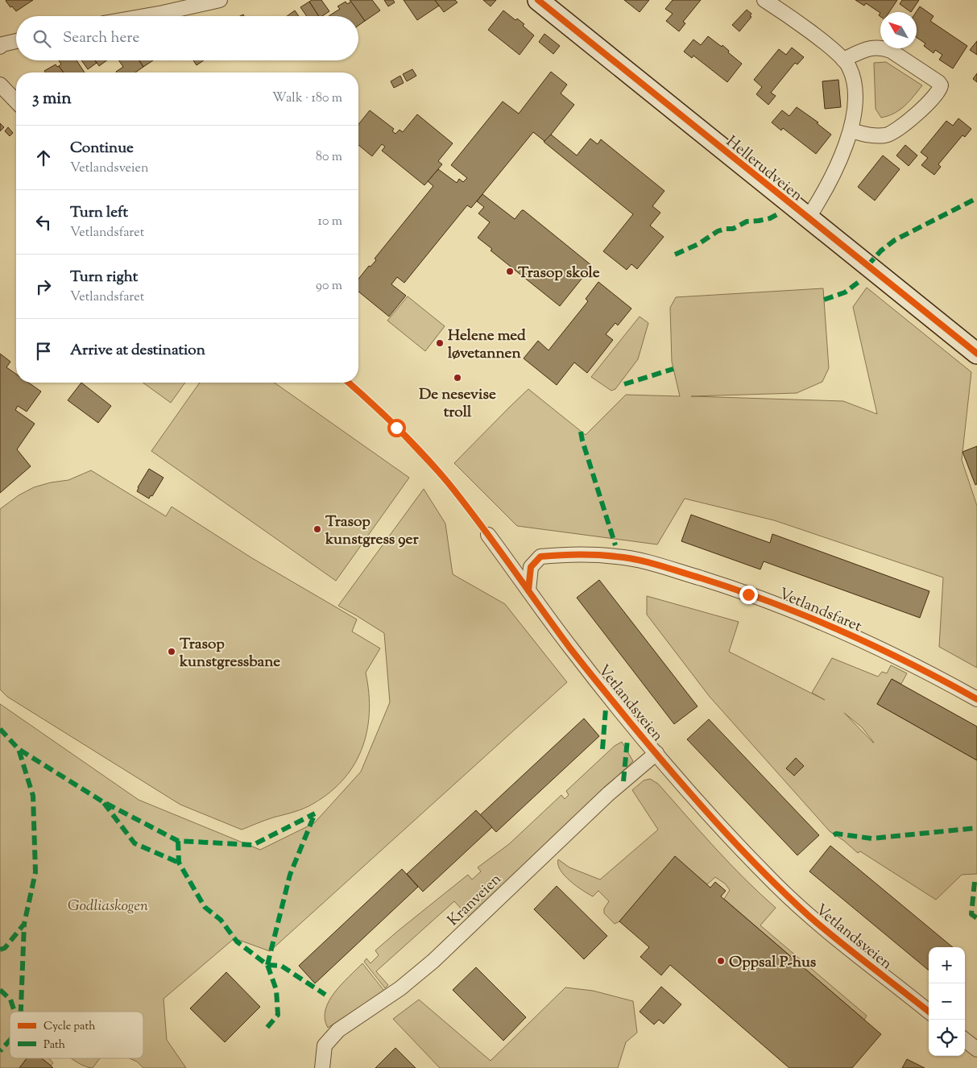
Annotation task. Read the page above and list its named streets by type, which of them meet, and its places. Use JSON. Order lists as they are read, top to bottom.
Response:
{
  "streets": {
    "main road": ["Hellerudveien"],
    "street": ["Vetlandsfaret", "Vetlandsveien", "Kranveien"]
  },
  "crossings": [
    ["Vetlandsfaret", "Vetlandsveien"],
    ["Vetlandsveien", "Kranveien"]
  ],
  "parks": ["Godliaskogen"],
  "places": [
    "Trasop skole",
    "Helene med løvetannen",
    "De nesevise troll",
    "Trasop kunstgress 9er",
    "Trasop kunstgressbane",
    "Oppsal P-hus"
  ],
  "legend": ["Cycle path", "Path"],
  "north": "top left",
  "page": {
    "search": "Search here",
    "heading": ["3 min", "Walk · 180 m"],
    "list": [
      ["Continue", "Vetlandsveien", "80 m"],
      ["Turn left", "Vetlandsfaret", "10 m"],
      ["Turn right", "Vetlandsfaret", "90 m"],
      "Arrive at destination"
    ],
    "map_buttons": ["+", "−"]
  }
}
